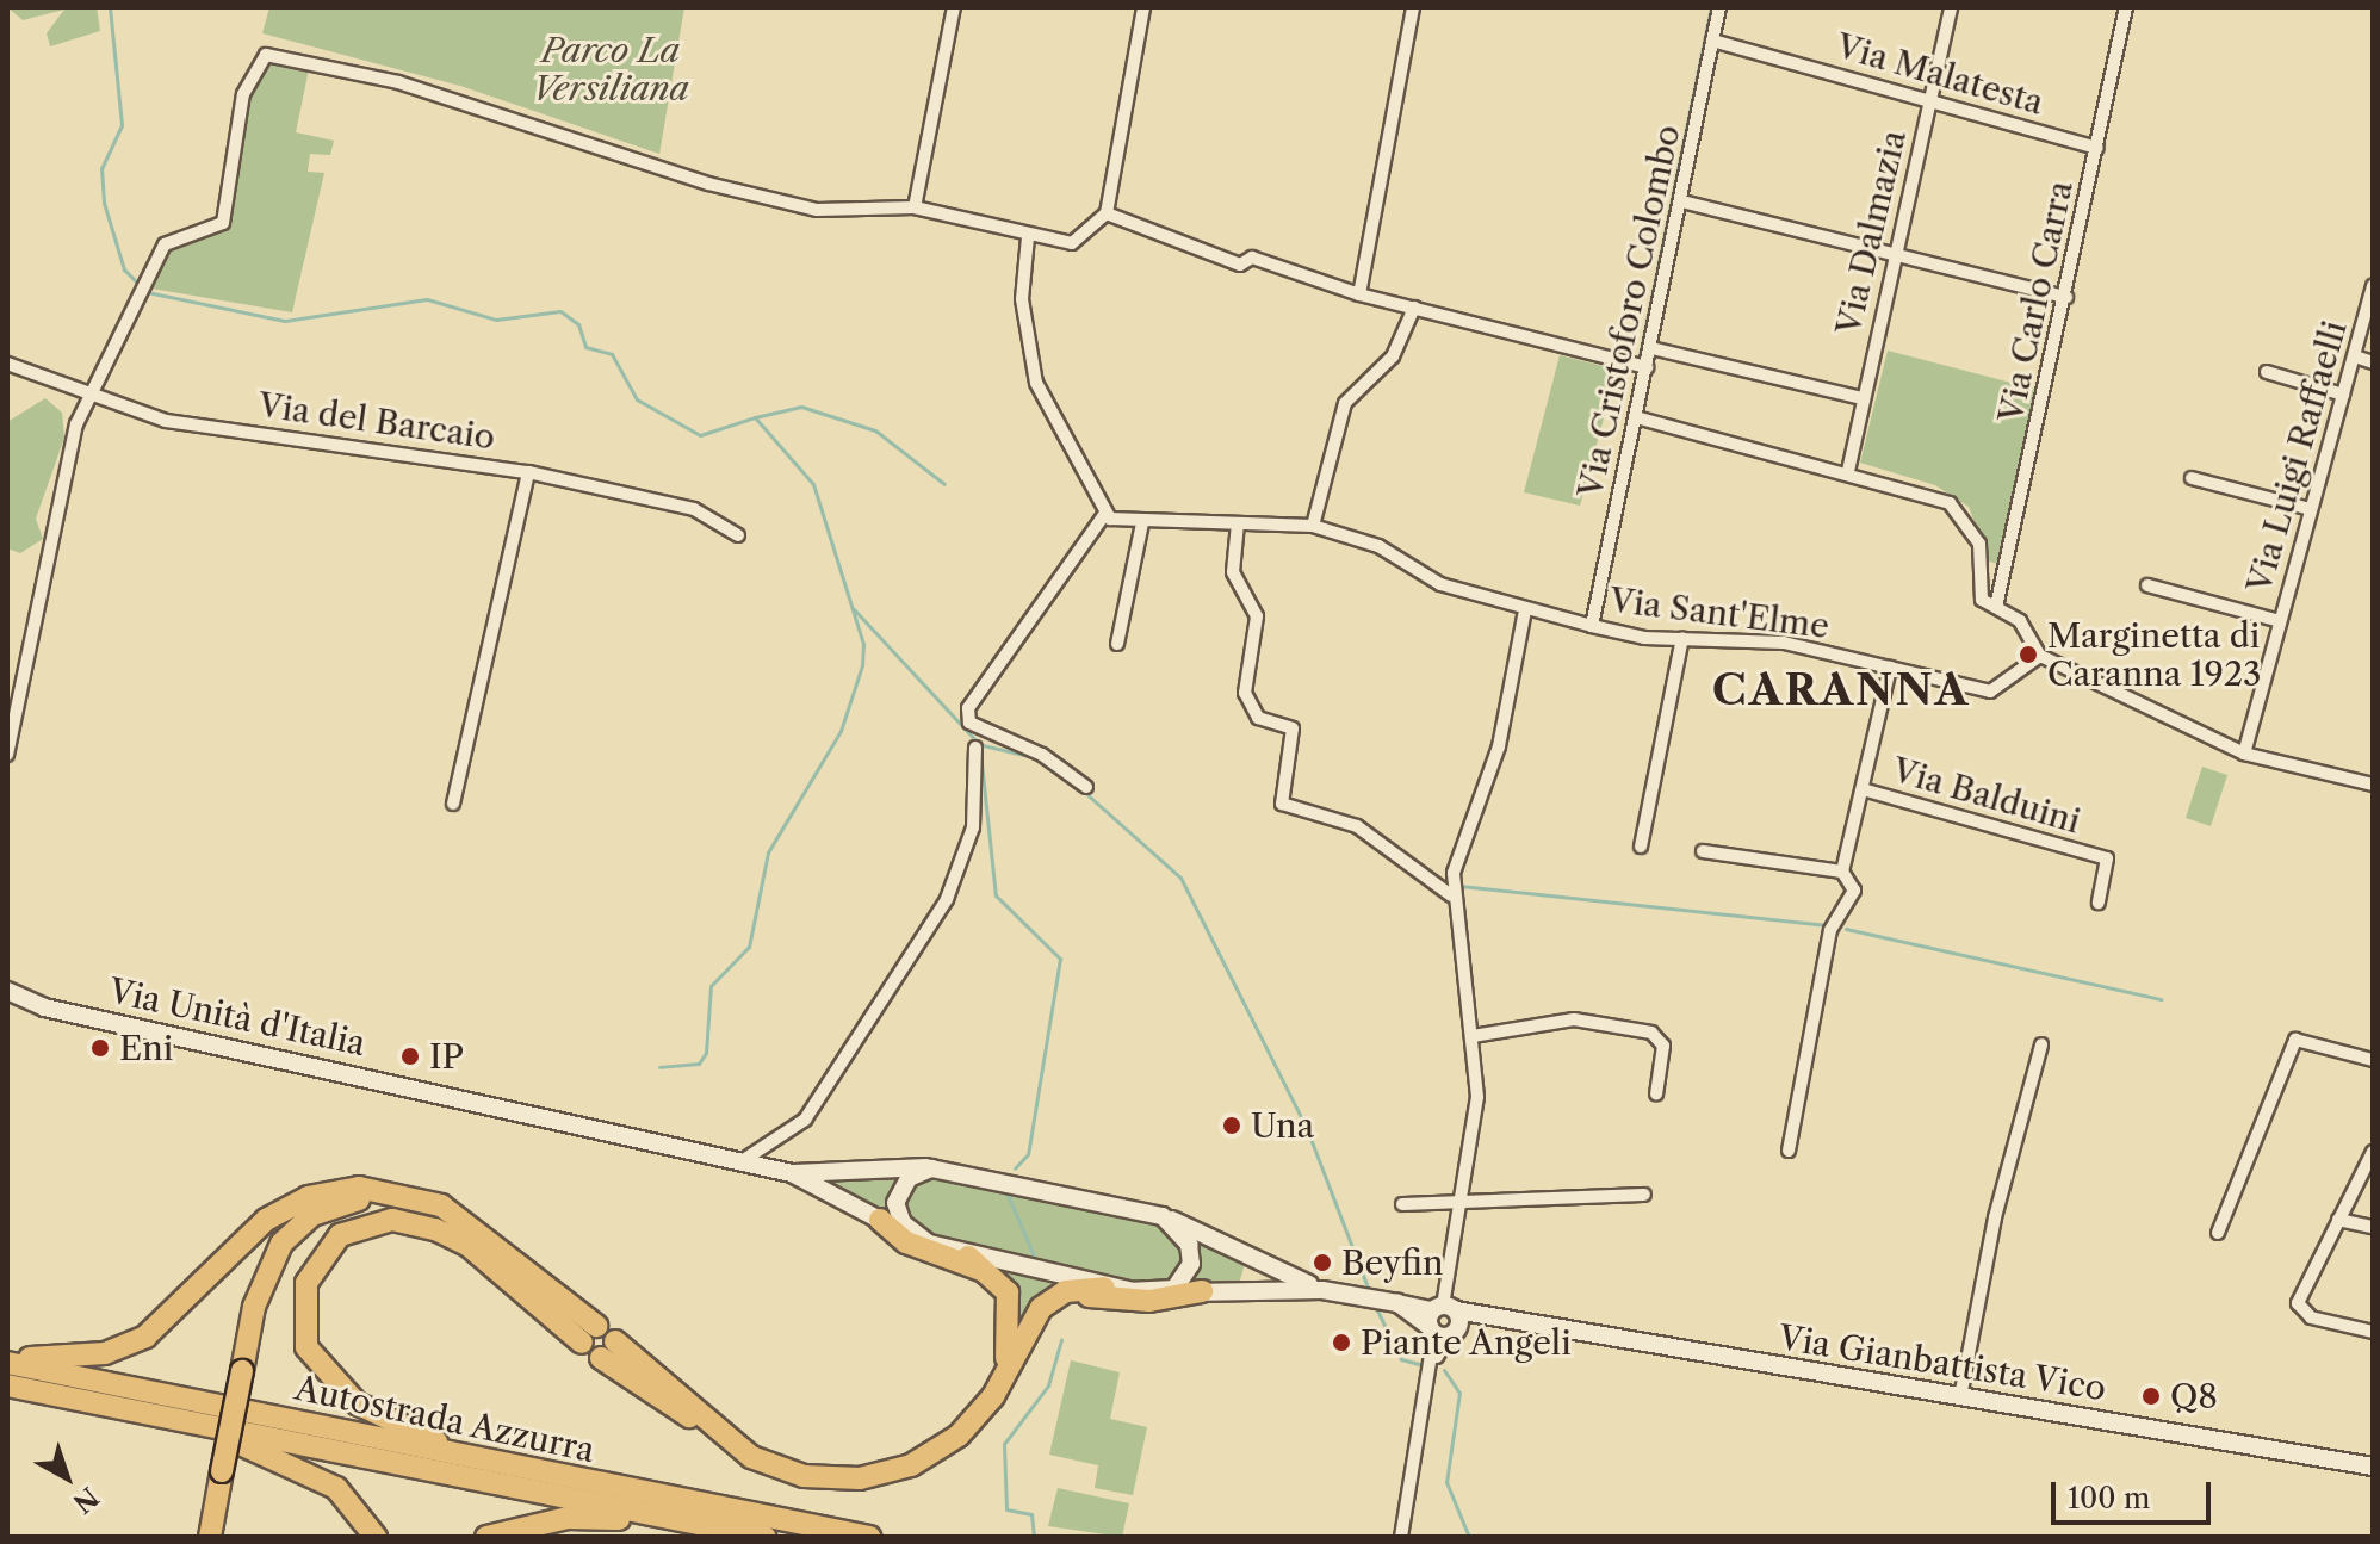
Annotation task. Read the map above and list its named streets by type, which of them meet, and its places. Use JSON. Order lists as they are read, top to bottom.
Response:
{
  "streets": {
    "highway": ["Autostrada Azzurra"],
    "main road": ["Via Unità d'Italia", "Via Gianbattista Vico"],
    "street": [
      "Via Malatesta",
      "Via Dalmazia",
      "Via Carlo Carra",
      "Via Cristoforo Colombo",
      "Via del Barcaio",
      "Via Luigi Raffaelli",
      "Via Sant'Elme",
      "Via Balduini"
    ]
  },
  "crossings": [
    ["Via Malatesta", "Via Dalmazia"],
    ["Via Malatesta", "Via Carlo Carra"],
    ["Via Malatesta", "Via Cristoforo Colombo"],
    ["Via Cristoforo Colombo", "Via Sant'Elme"],
    ["Via Sant'Elme", "Via Balduini"]
  ],
  "districts": ["CARANNA"],
  "parks": ["Parco La Versiliana"],
  "places": [
    "Marginetta di Caranna 1923",
    "Eni",
    "IP",
    "Una",
    "Beyfin",
    "Piante Angeli",
    "Q8"
  ],
  "scale_bar": "100 m",
  "north": "bottom right"
}
